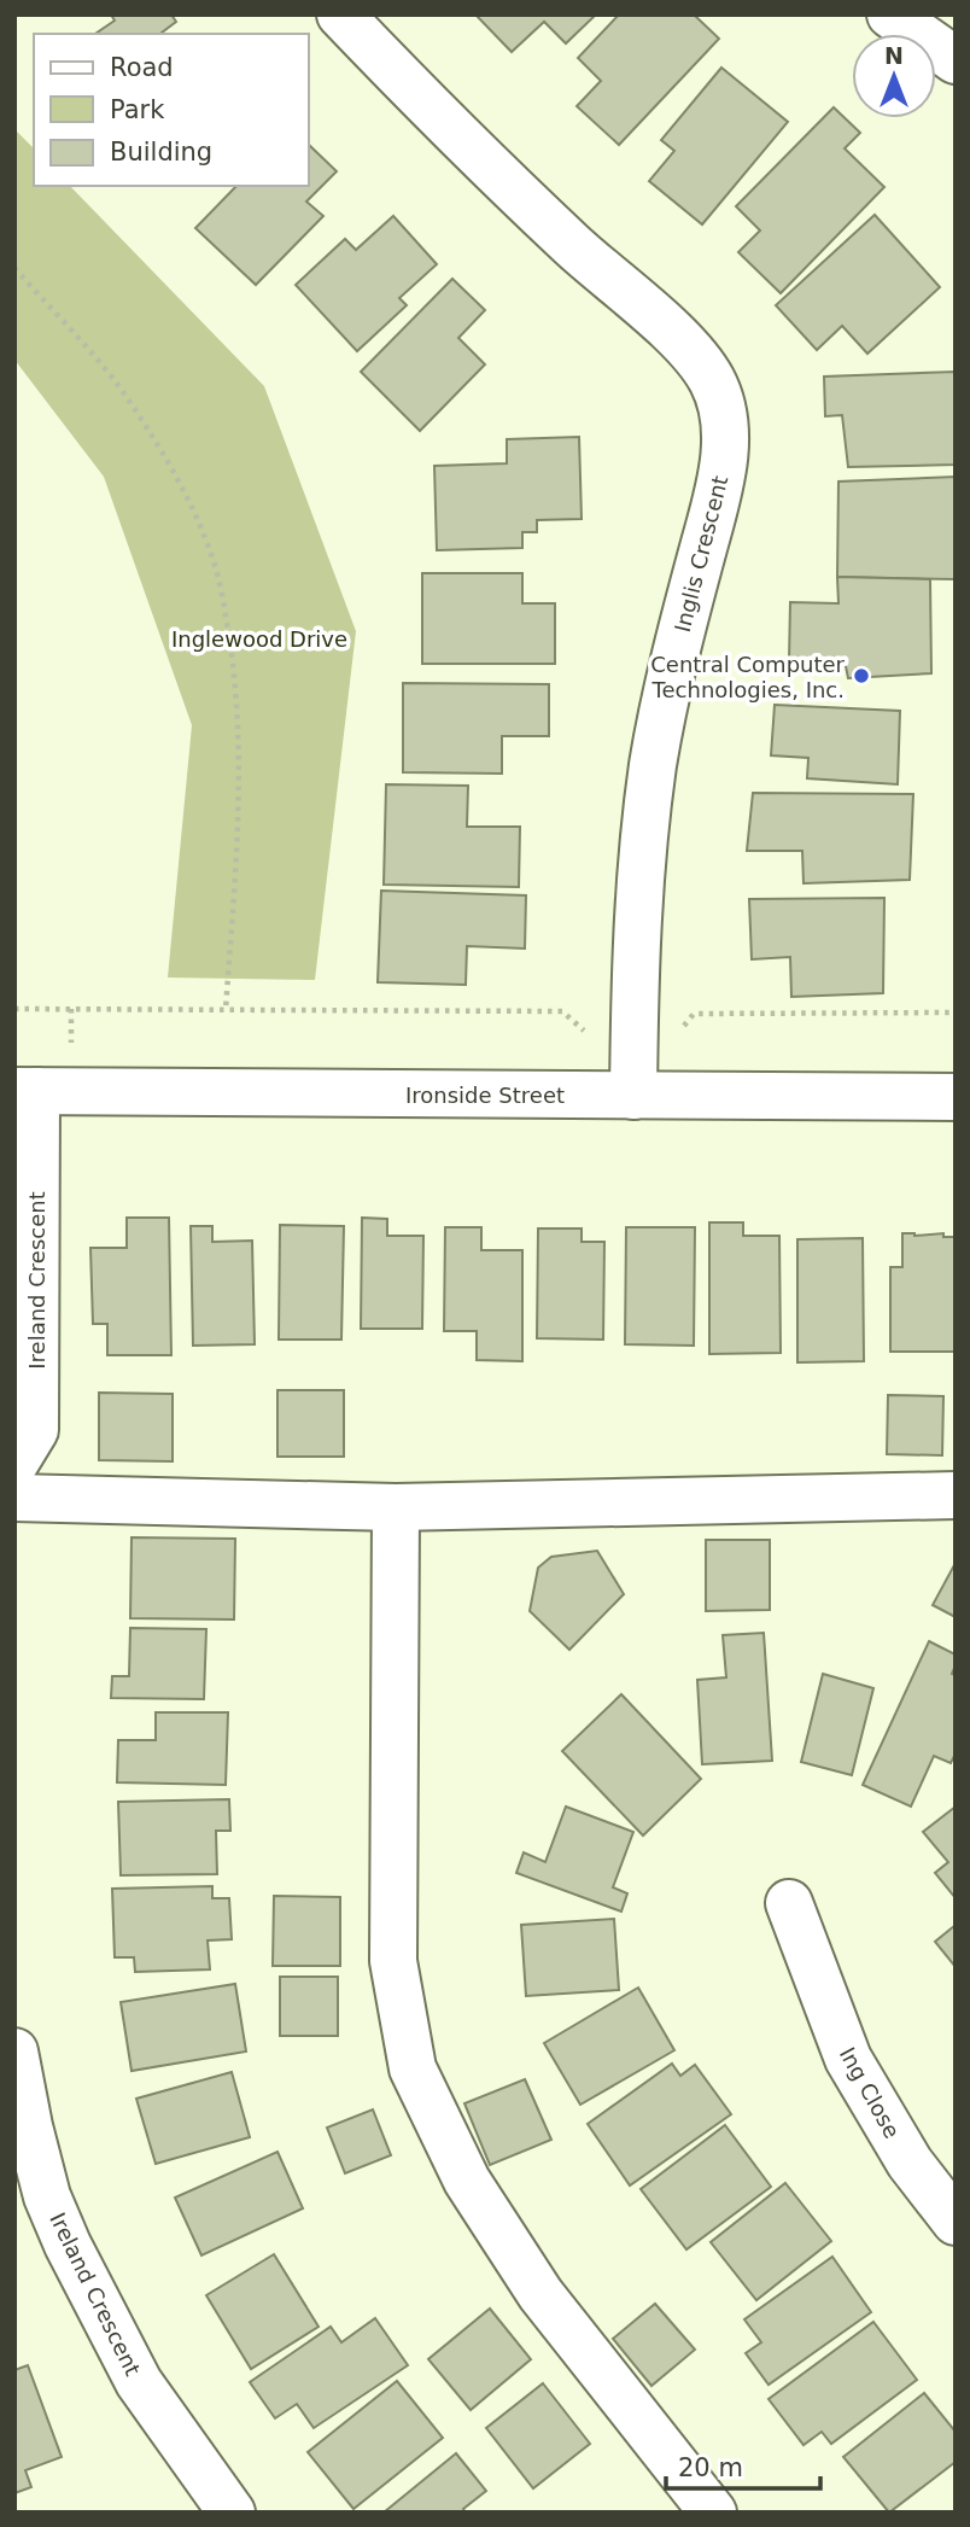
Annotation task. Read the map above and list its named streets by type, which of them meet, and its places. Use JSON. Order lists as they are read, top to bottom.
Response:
{
  "streets": {
    "street": [
      "Inglis Crescent",
      "Ironside Street",
      "Ireland Crescent",
      "Ing Close"
    ]
  },
  "crossings": [
    ["Inglis Crescent", "Ironside Street"],
    ["Ironside Street", "Ireland Crescent"]
  ],
  "parks": ["Inglewood Drive"],
  "places": ["Central Computer Technologies, Inc."],
  "legend": ["Road", "Park", "Building"],
  "scale_bar": "20 m",
  "north": "top"
}
